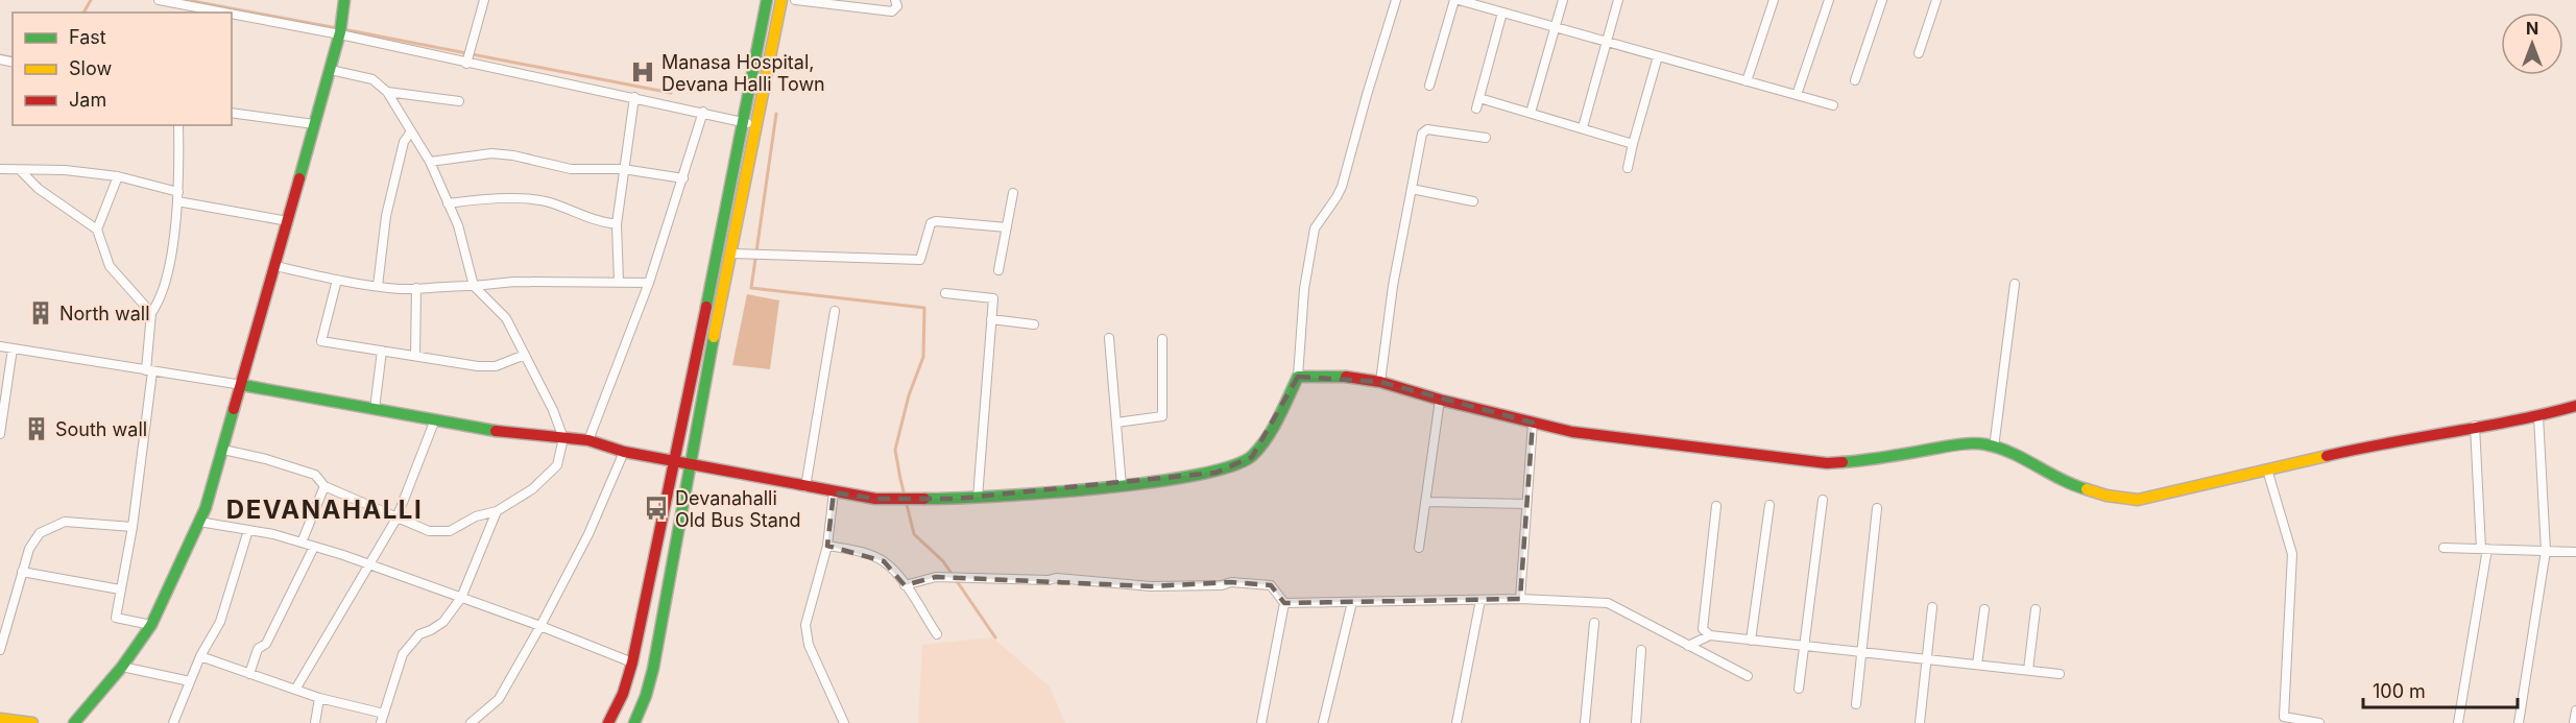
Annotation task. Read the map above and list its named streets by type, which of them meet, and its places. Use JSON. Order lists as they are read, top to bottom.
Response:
{
  "districts": ["DEVANAHALLI"],
  "places": {
    "hospital": ["Manasa Hospital, Devana Halli Town"],
    "building": ["North wall", "South wall"],
    "bus stop": ["Devanahalli Old Bus Stand"]
  },
  "legend": ["Fast", "Slow", "Jam"],
  "scale_bar": "100 m",
  "north": "top"
}
